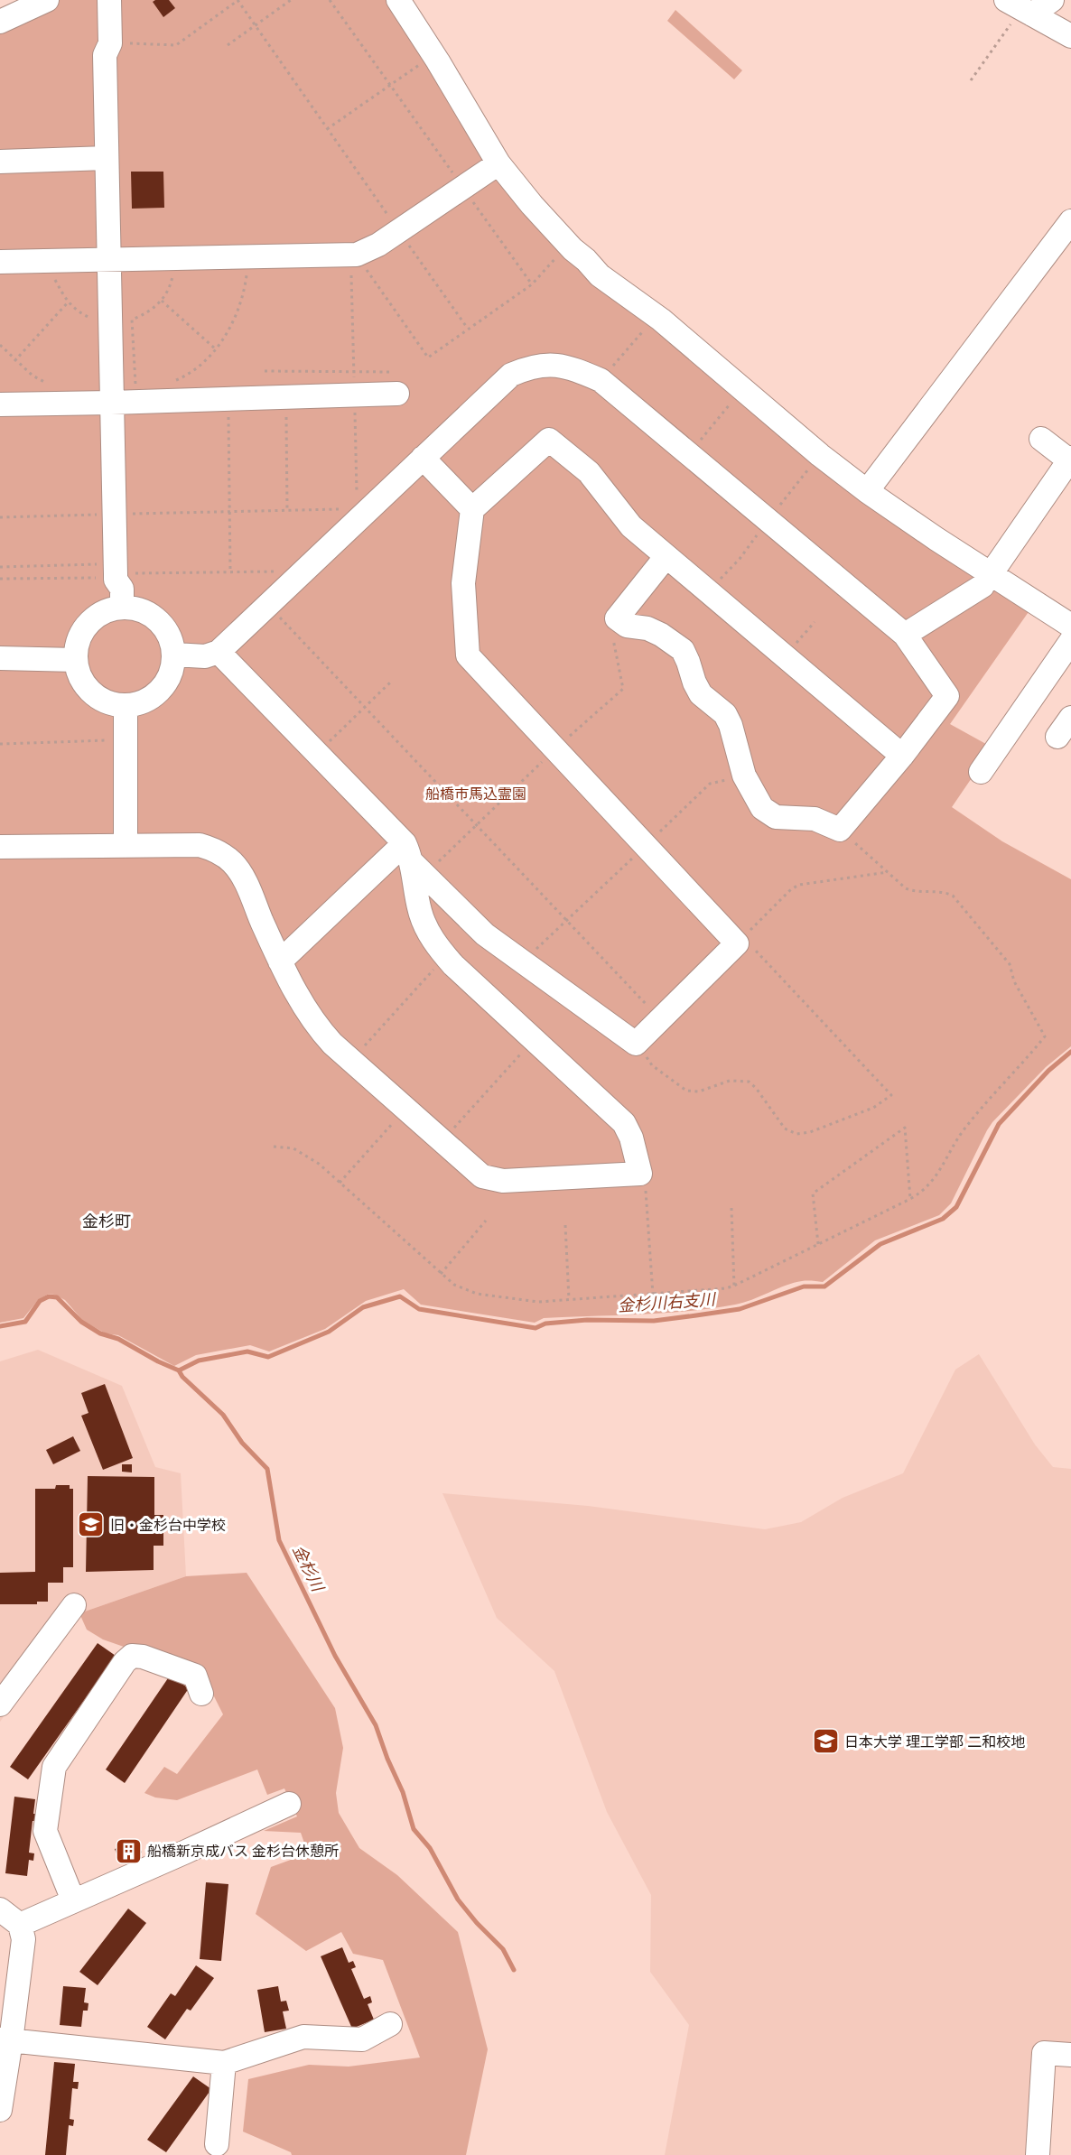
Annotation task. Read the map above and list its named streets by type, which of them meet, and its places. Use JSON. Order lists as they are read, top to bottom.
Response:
{
  "districts": ["金杉町"],
  "water": ["金杉川右支川", "金杉川"],
  "parks": ["船橋市馬込霊園"],
  "places": {
    "school or university": ["旧・金杉台中学校", "日本大学 理工学部 二和校地"],
    "building": ["船橋新京成バス 金杉台休憩所"]
  }
}
